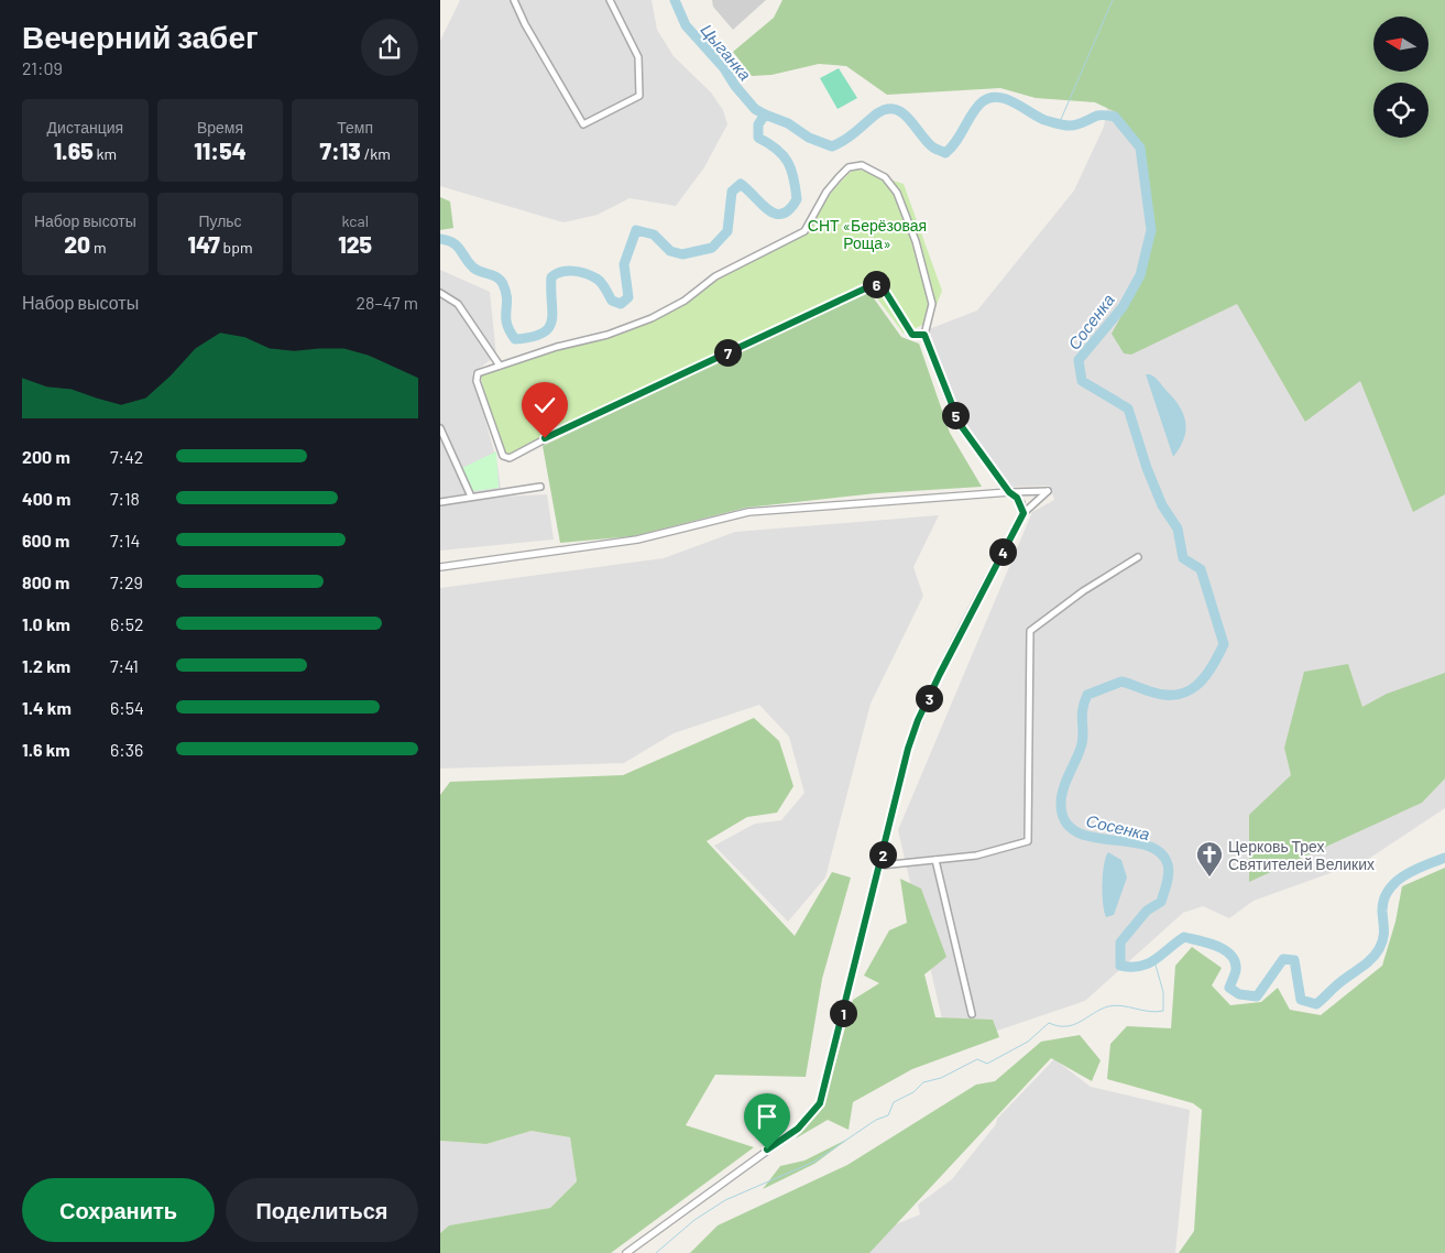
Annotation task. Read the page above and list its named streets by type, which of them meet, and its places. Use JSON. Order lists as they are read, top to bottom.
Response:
{
  "water": ["Цыганка", "Сосенка"],
  "parks": ["СНТ «Берёзовая Роща»"],
  "places": {
    "church": ["Церковь Трех Святителей Великих"]
  },
  "north": "left",
  "page": {
    "heading": ["Вечерний забег", "21:09"],
    "stats": [
      ["Дистанция", "1.65 km"],
      ["Время", "11:54"],
      ["Темп", "7:13 /km"],
      ["Набор высоты", "20 m"],
      ["Пульс", "147 bpm"],
      ["kcal", "125"]
    ],
    "pins": [
      "6",
      "7",
      "5",
      "4",
      "3",
      "2",
      "1"
    ],
    "chart": ["Набор высоты", "28–47 m"],
    "list": [
      {
        "name": "200 m",
        "note": "7:42"
      },
      {
        "name": "400 m",
        "note": "7:18"
      },
      {
        "name": "600 m",
        "note": "7:14"
      },
      {
        "name": "800 m",
        "note": "7:29"
      },
      {
        "name": "1.0 km",
        "note": "6:52"
      },
      {
        "name": "1.2 km",
        "note": "7:41"
      },
      {
        "name": "1.4 km",
        "note": "6:54"
      },
      {
        "name": "1.6 km",
        "note": "6:36"
      }
    ],
    "buttons": ["Сохранить", "Поделиться"]
  }
}
